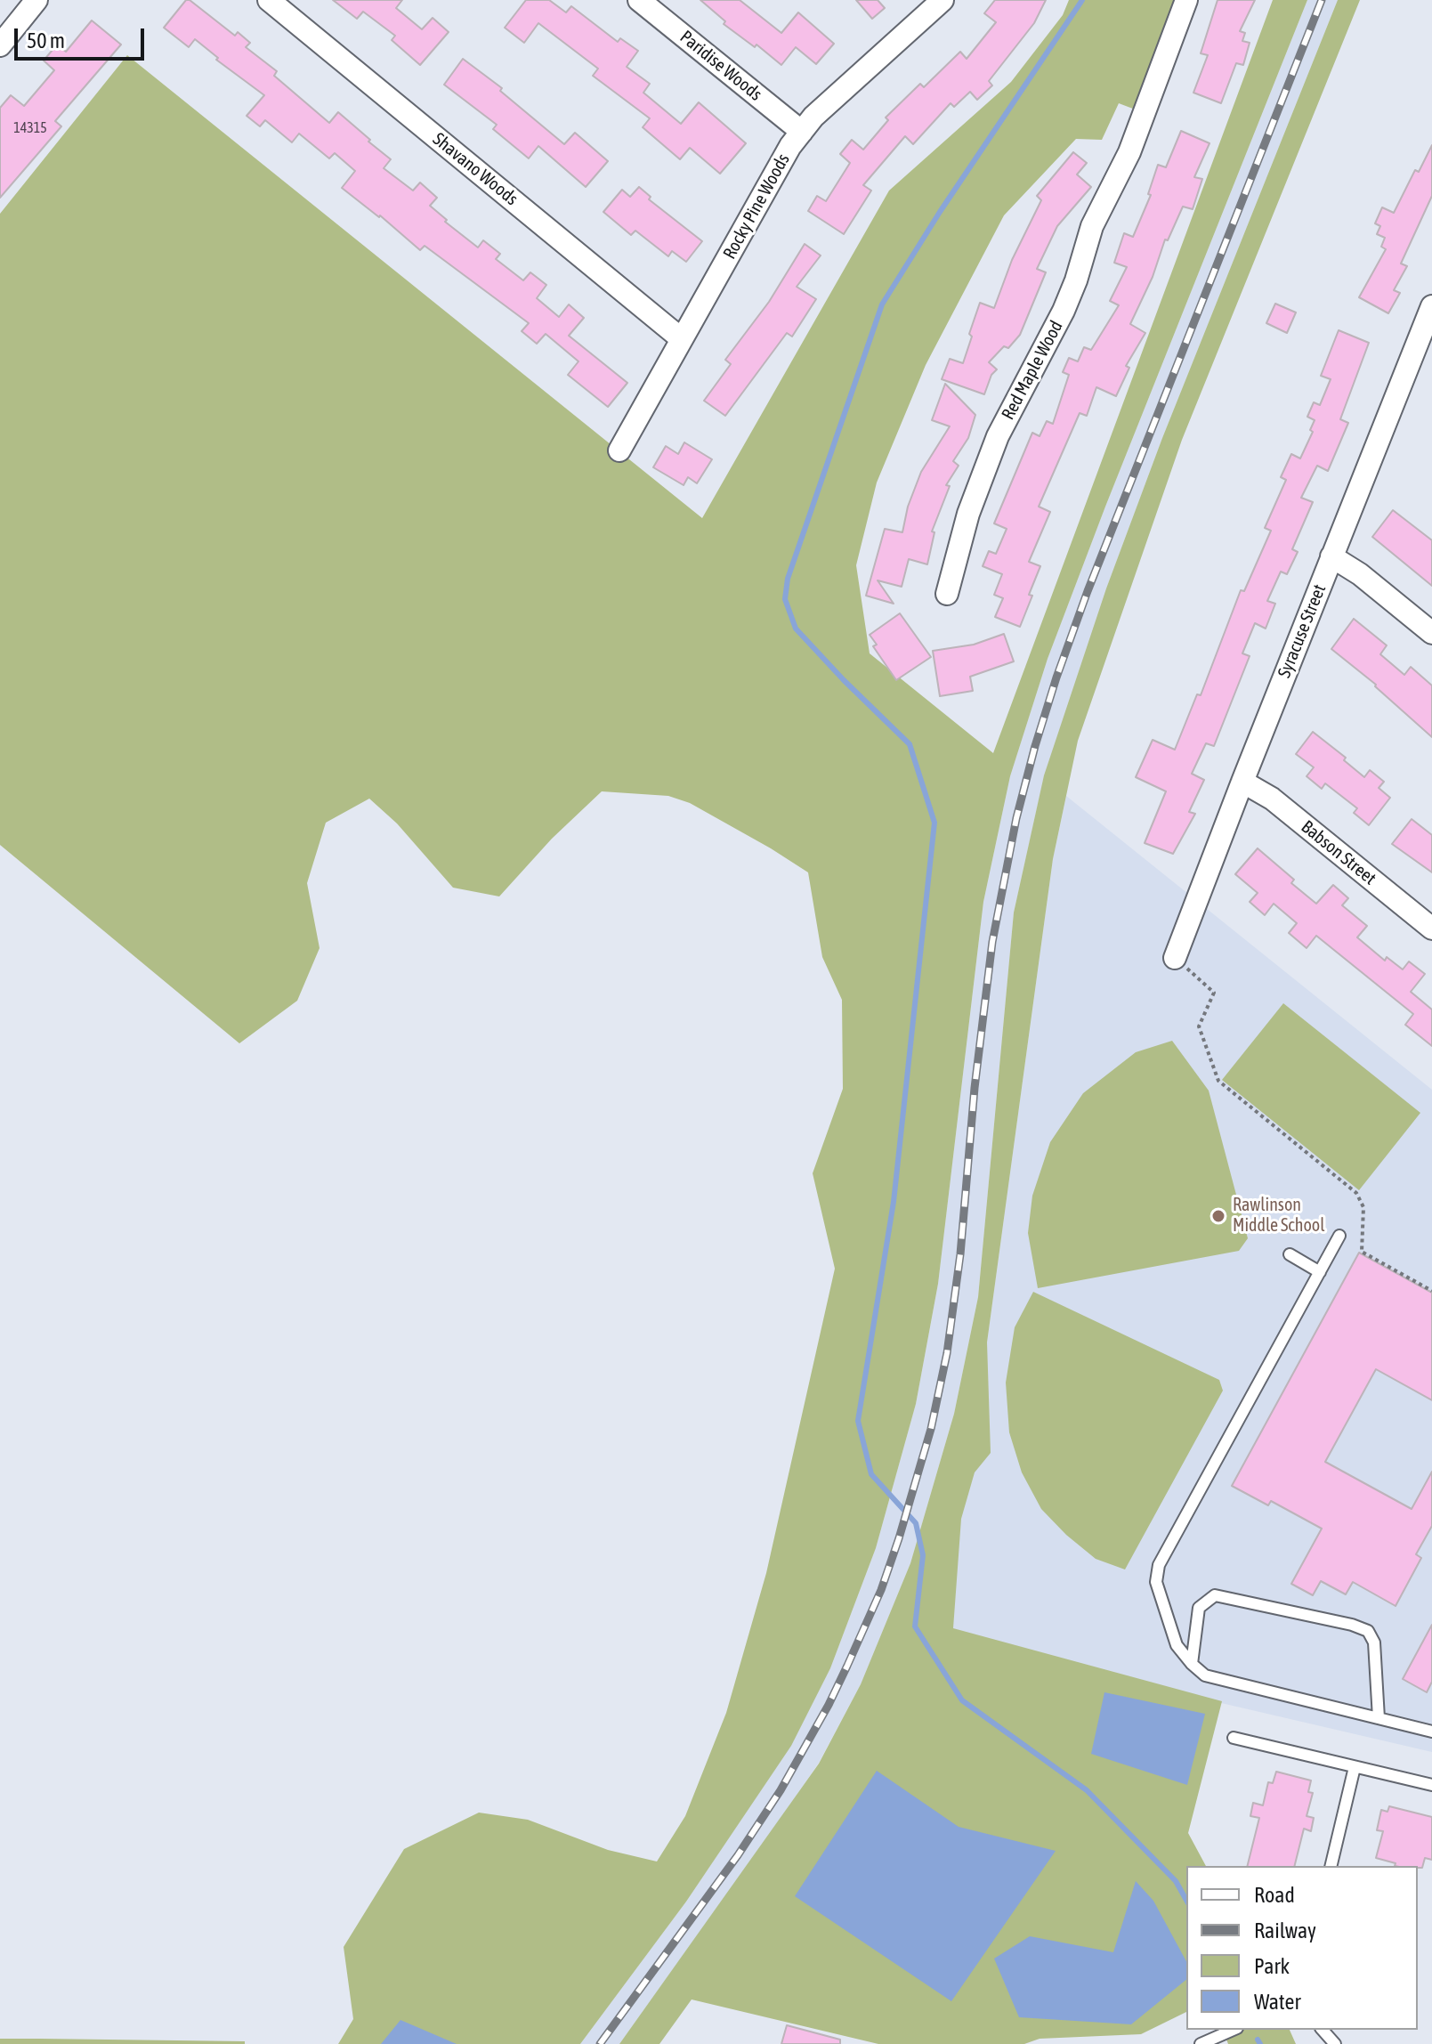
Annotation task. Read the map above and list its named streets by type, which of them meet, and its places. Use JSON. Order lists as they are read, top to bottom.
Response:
{
  "streets": {
    "street": [
      "Paridise Woods",
      "Shavano Woods",
      "Rocky Pine Woods",
      "Red Maple Wood",
      "Syracuse Street",
      "Babson Street"
    ]
  },
  "crossings": [
    ["Paridise Woods", "Rocky Pine Woods"],
    ["Shavano Woods", "Rocky Pine Woods"],
    ["Syracuse Street", "Babson Street"]
  ],
  "places": ["Rawlinson Middle School"],
  "house_numbers": ["14315"],
  "legend": [
    "Road",
    "Railway",
    "Park",
    "Water"
  ],
  "scale_bar": "50 m"
}
